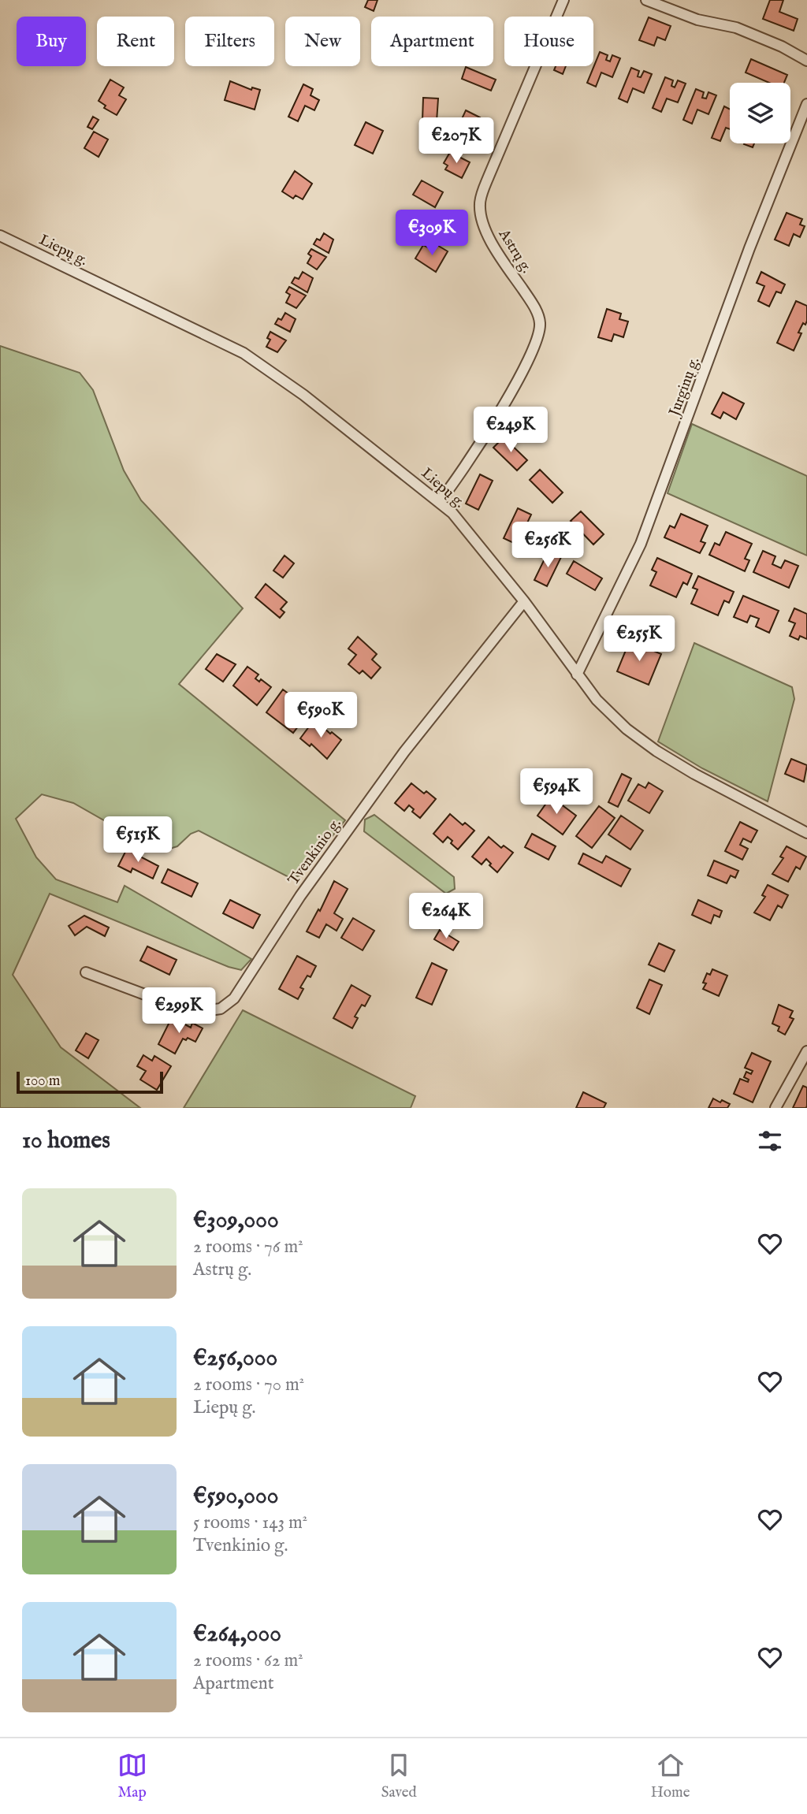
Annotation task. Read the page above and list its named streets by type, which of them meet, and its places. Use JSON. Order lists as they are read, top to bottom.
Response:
{
  "streets": {
    "street": [
      "Liepų g.",
      "Astrų g.",
      "Jurginų g.",
      "Tvenkinio g."
    ]
  },
  "crossings": [
    ["Liepų g.", "Astrų g."],
    ["Liepų g.", "Jurginų g."],
    ["Liepų g.", "Tvenkinio g."]
  ],
  "scale_bar": "100 m",
  "page": {
    "chip": [
      "Buy",
      "Rent",
      "Filters",
      "New",
      "Apartment",
      "House"
    ],
    "price": [
      "€207K",
      "€309K",
      "€249K",
      "€256K",
      "€255K",
      "€590K",
      "€594K",
      "€515K",
      "€264K",
      "€299K"
    ],
    "scale": "100 m",
    "heading": "10 homes",
    "list": [
      {
        "name": "€309,000",
        "note": "2 rooms · 76 m² · Astrų g."
      },
      {
        "name": "€256,000",
        "note": "2 rooms · 70 m² · Liepų g."
      },
      {
        "name": "€590,000",
        "note": "5 rooms · 143 m² · Tvenkinio g."
      },
      {
        "name": "€264,000",
        "note": "2 rooms · 62 m² · Apartment"
      }
    ],
    "tabs": ["Map", "Saved", "Home"]
  }
}
